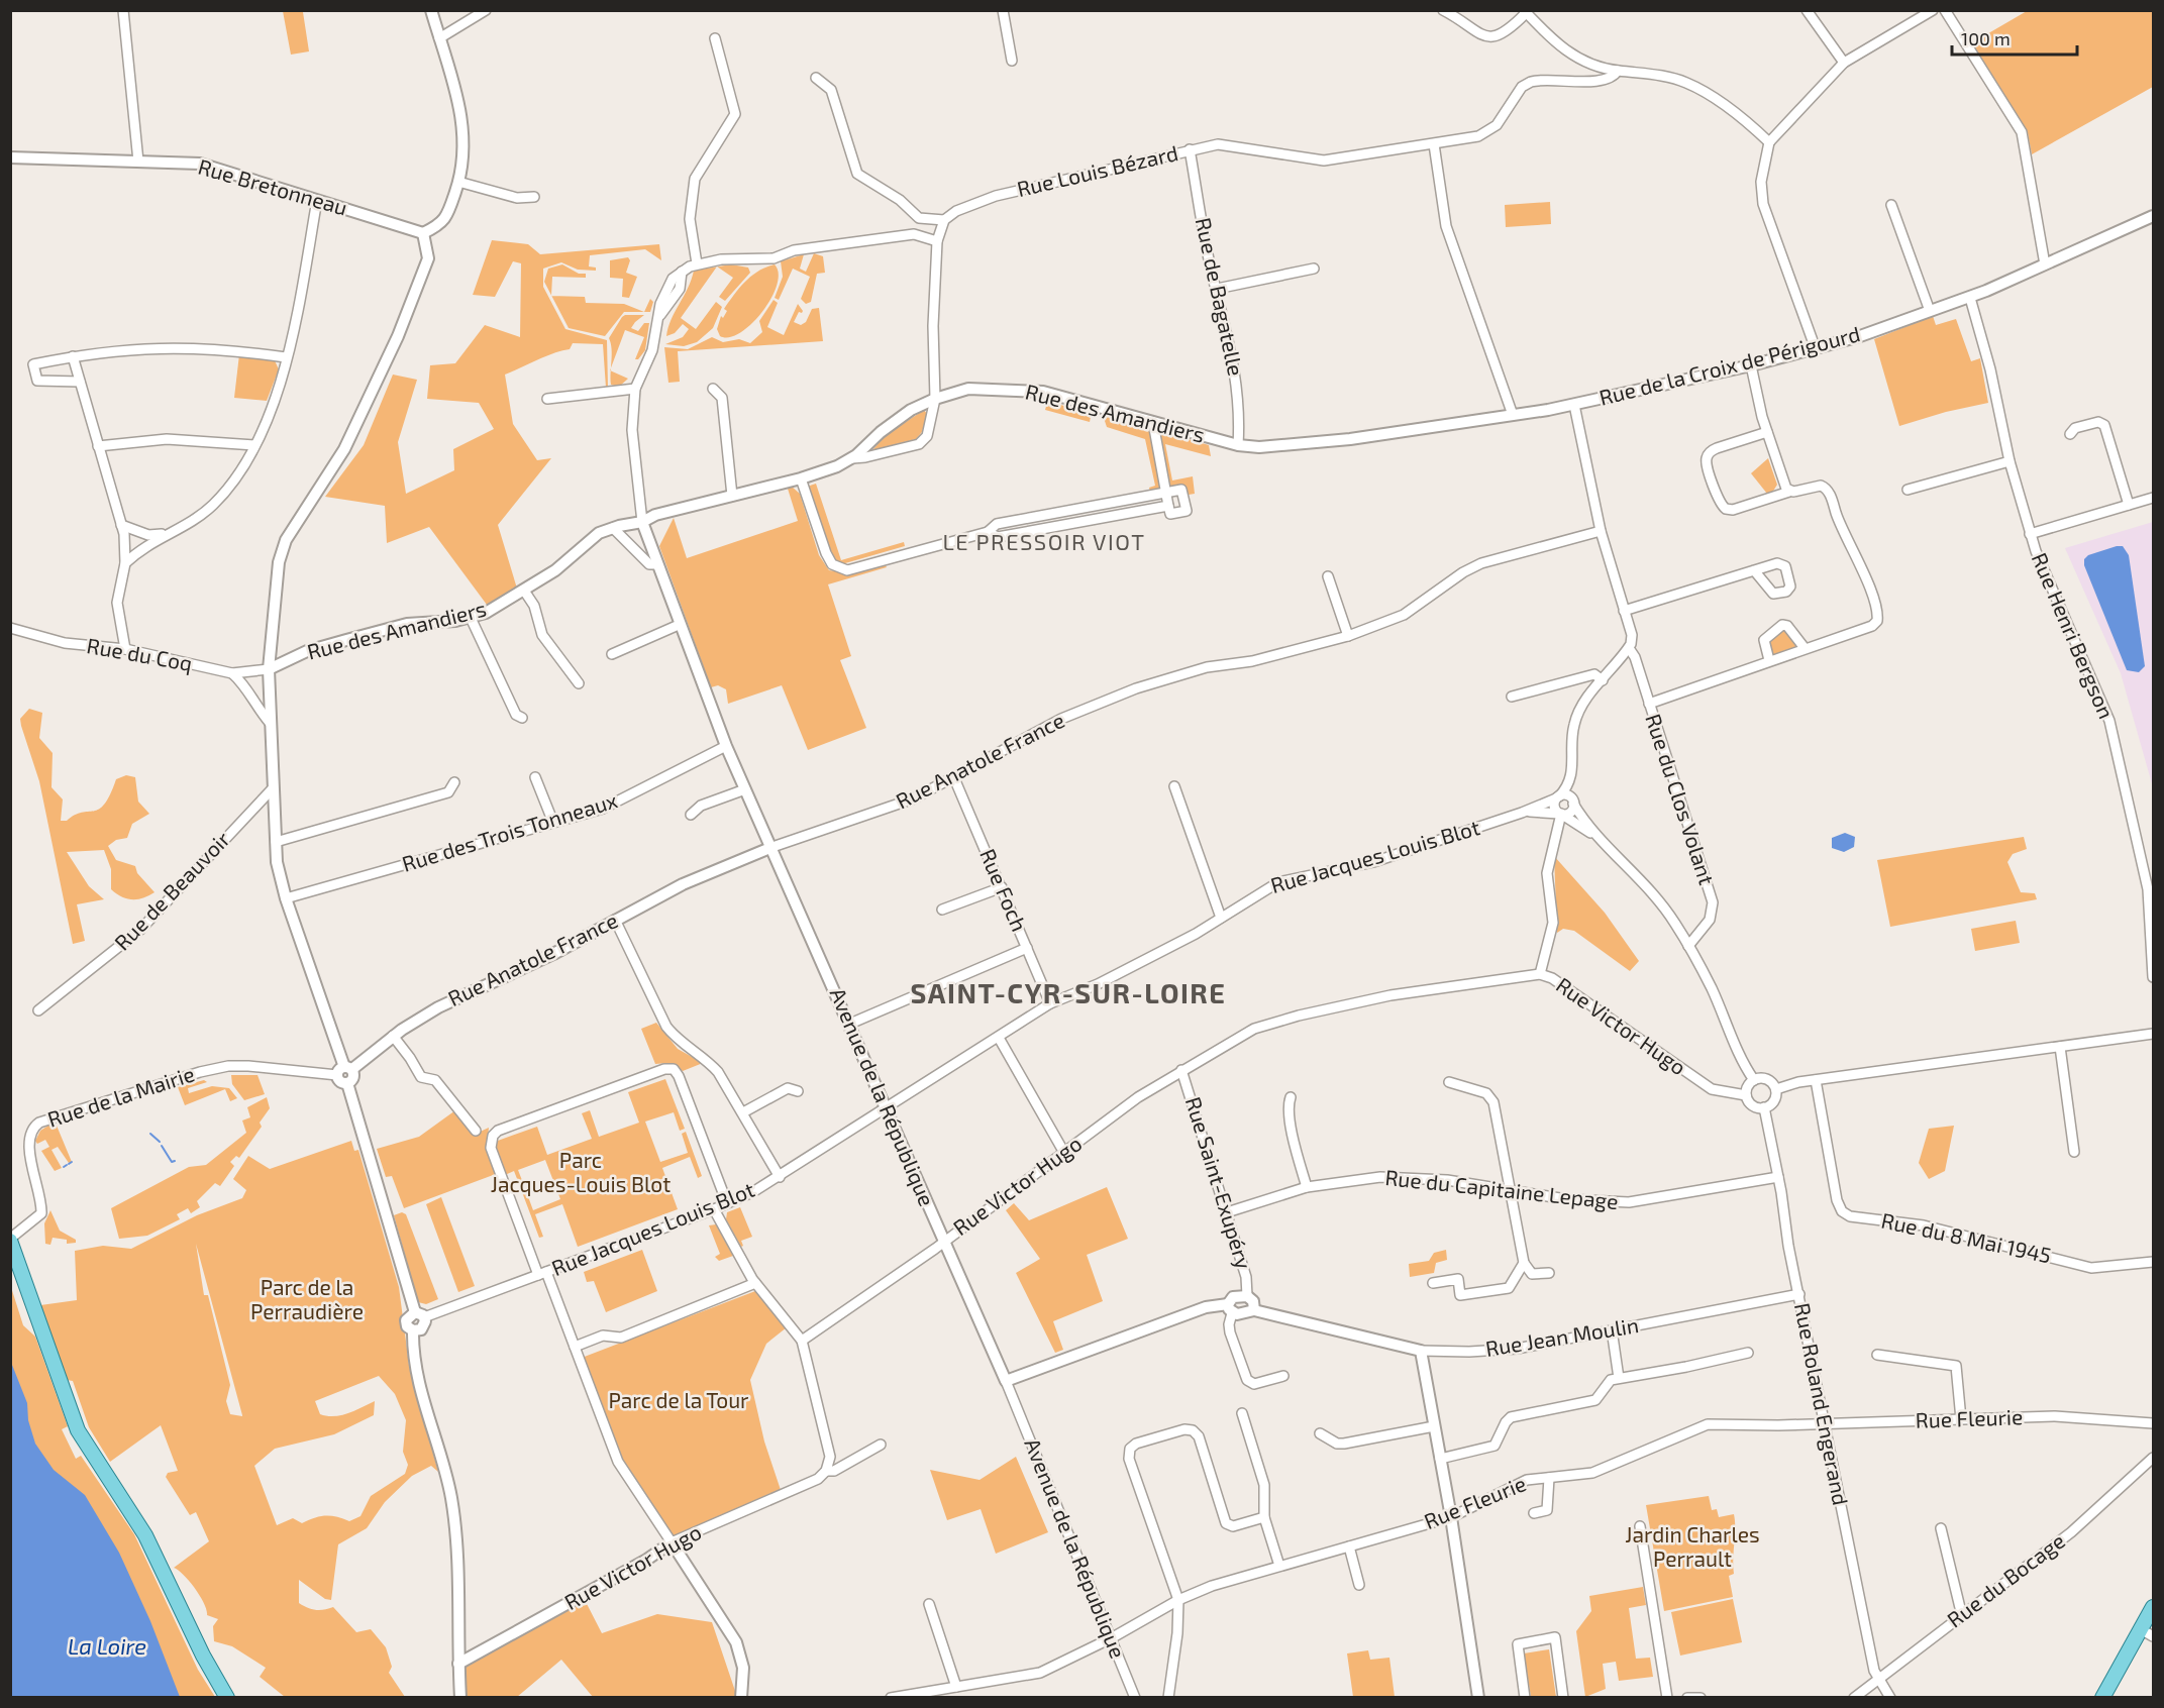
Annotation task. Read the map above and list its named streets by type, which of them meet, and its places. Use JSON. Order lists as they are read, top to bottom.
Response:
{
  "streets": {
    "street": [
      "Rue Louis Bézard",
      "Rue Bretonneau",
      "Rue de Bagatelle",
      "Rue de la Croix de Périgourd",
      "Rue des Amandiers",
      "Rue Henri Bergson",
      "Rue du Coq",
      "Rue Anatole France",
      "Rue du Clos Volant",
      "Rue des Trois Tonneaux",
      "Rue Jacques Louis Blot",
      "Rue Foch",
      "Rue de Beauvoir",
      "Rue Victor Hugo",
      "Rue de la Mairie",
      "Avenue de la République",
      "Rue Saint-Exupéry",
      "Rue du Capitaine Lepage",
      "Rue du 8 Mai 1945",
      "Rue Jean Moulin",
      "Rue Roland Engerand",
      "Rue Fleurie",
      "Rue du Bocage"
    ]
  },
  "crossings": [
    ["Rue Louis Bézard", "Rue de Bagatelle"],
    ["Rue de Bagatelle", "Rue des Amandiers"],
    ["Rue de la Croix de Périgourd", "Rue des Amandiers"],
    ["Rue de la Croix de Périgourd", "Rue Henri Bergson"],
    ["Rue des Amandiers", "Rue du Coq"],
    ["Rue des Amandiers", "Avenue de la République"],
    ["Rue Anatole France", "Rue Foch"],
    ["Rue Anatole France", "Rue de la Mairie"],
    ["Rue Anatole France", "Avenue de la République"],
    ["Rue des Trois Tonneaux", "Avenue de la République"],
    ["Rue Jacques Louis Blot", "Rue Foch"],
    ["Rue Jacques Louis Blot", "Avenue de la République"],
    ["Rue Victor Hugo", "Avenue de la République"],
    ["Rue Victor Hugo", "Rue Saint-Exupéry"],
    ["Rue Victor Hugo", "Rue Roland Engerand"],
    ["Avenue de la République", "Rue Fleurie"],
    ["Rue Saint-Exupéry", "Rue du Capitaine Lepage"],
    ["Rue du Capitaine Lepage", "Rue Roland Engerand"],
    ["Rue Jean Moulin", "Rue Roland Engerand"],
    ["Rue Roland Engerand", "Rue Fleurie"],
    ["Rue Roland Engerand", "Rue du Bocage"]
  ],
  "districts": ["LE PRESSOIR VIOT", "SAINT-CYR-SUR-LOIRE"],
  "water": ["La Loire"],
  "parks": [
    "Parc Jacques-Louis Blot",
    "Parc de la Perraudière",
    "Parc de la Tour",
    "Jardin Charles Perrault"
  ],
  "scale_bar": "100 m"
}
